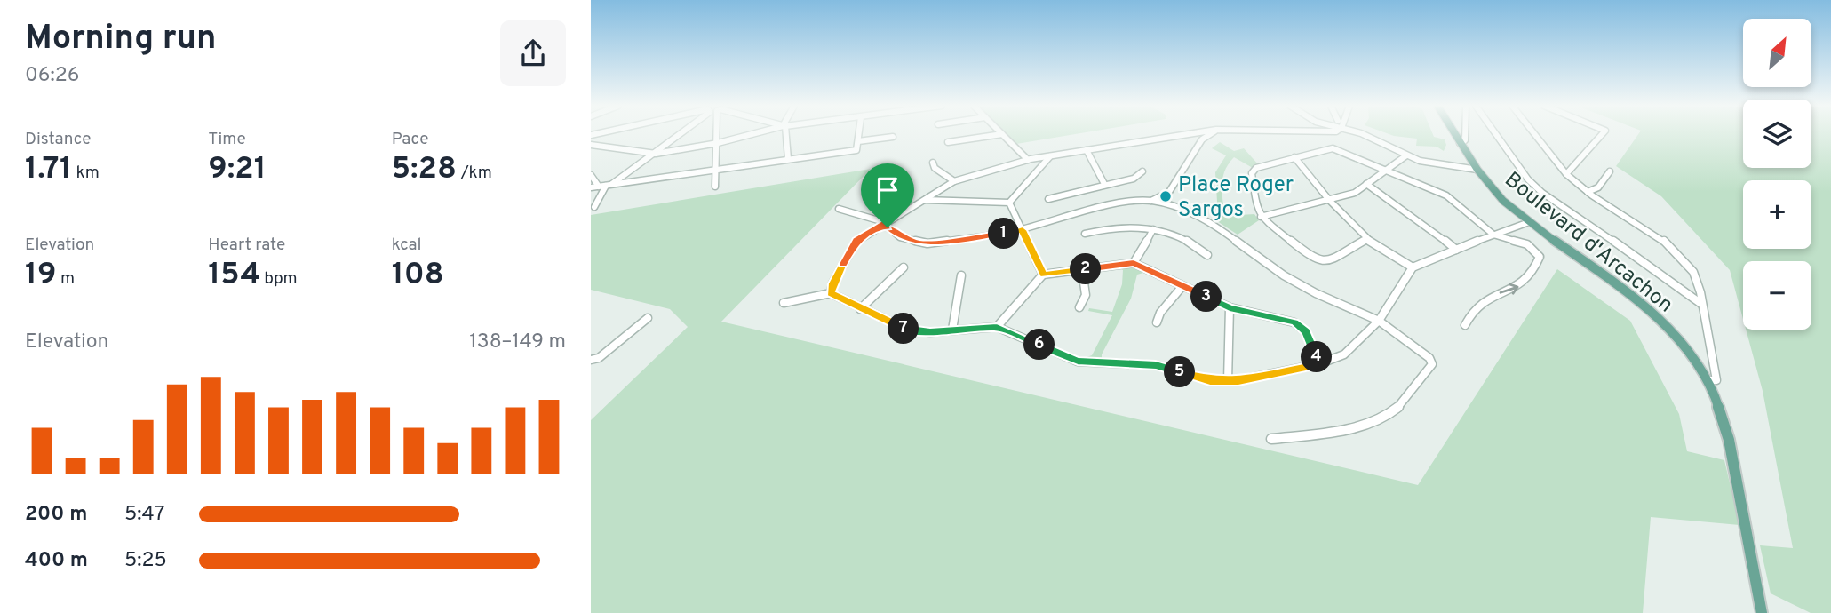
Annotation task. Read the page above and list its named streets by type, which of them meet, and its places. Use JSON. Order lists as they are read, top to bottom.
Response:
{
  "streets": {
    "main road": ["Boulevard d'Arcachon"]
  },
  "places": ["Place Roger Sargos"],
  "north": "top right",
  "page": {
    "heading": ["Morning run", "06:26"],
    "map_buttons": ["+", "−"],
    "stats": [
      ["Distance", "1.71 km"],
      ["Time", "9:21"],
      ["Pace", "5:28 /km"],
      ["Elevation", "19 m"],
      ["Heart rate", "154 bpm"],
      ["kcal", "108"]
    ],
    "pins": [
      "1",
      "2",
      "3",
      "7",
      "6",
      "4",
      "5"
    ],
    "chart": ["Elevation", "138–149 m"],
    "list": [
      {
        "name": "200 m",
        "note": "5:47"
      },
      {
        "name": "400 m",
        "note": "5:25"
      }
    ]
  }
}
